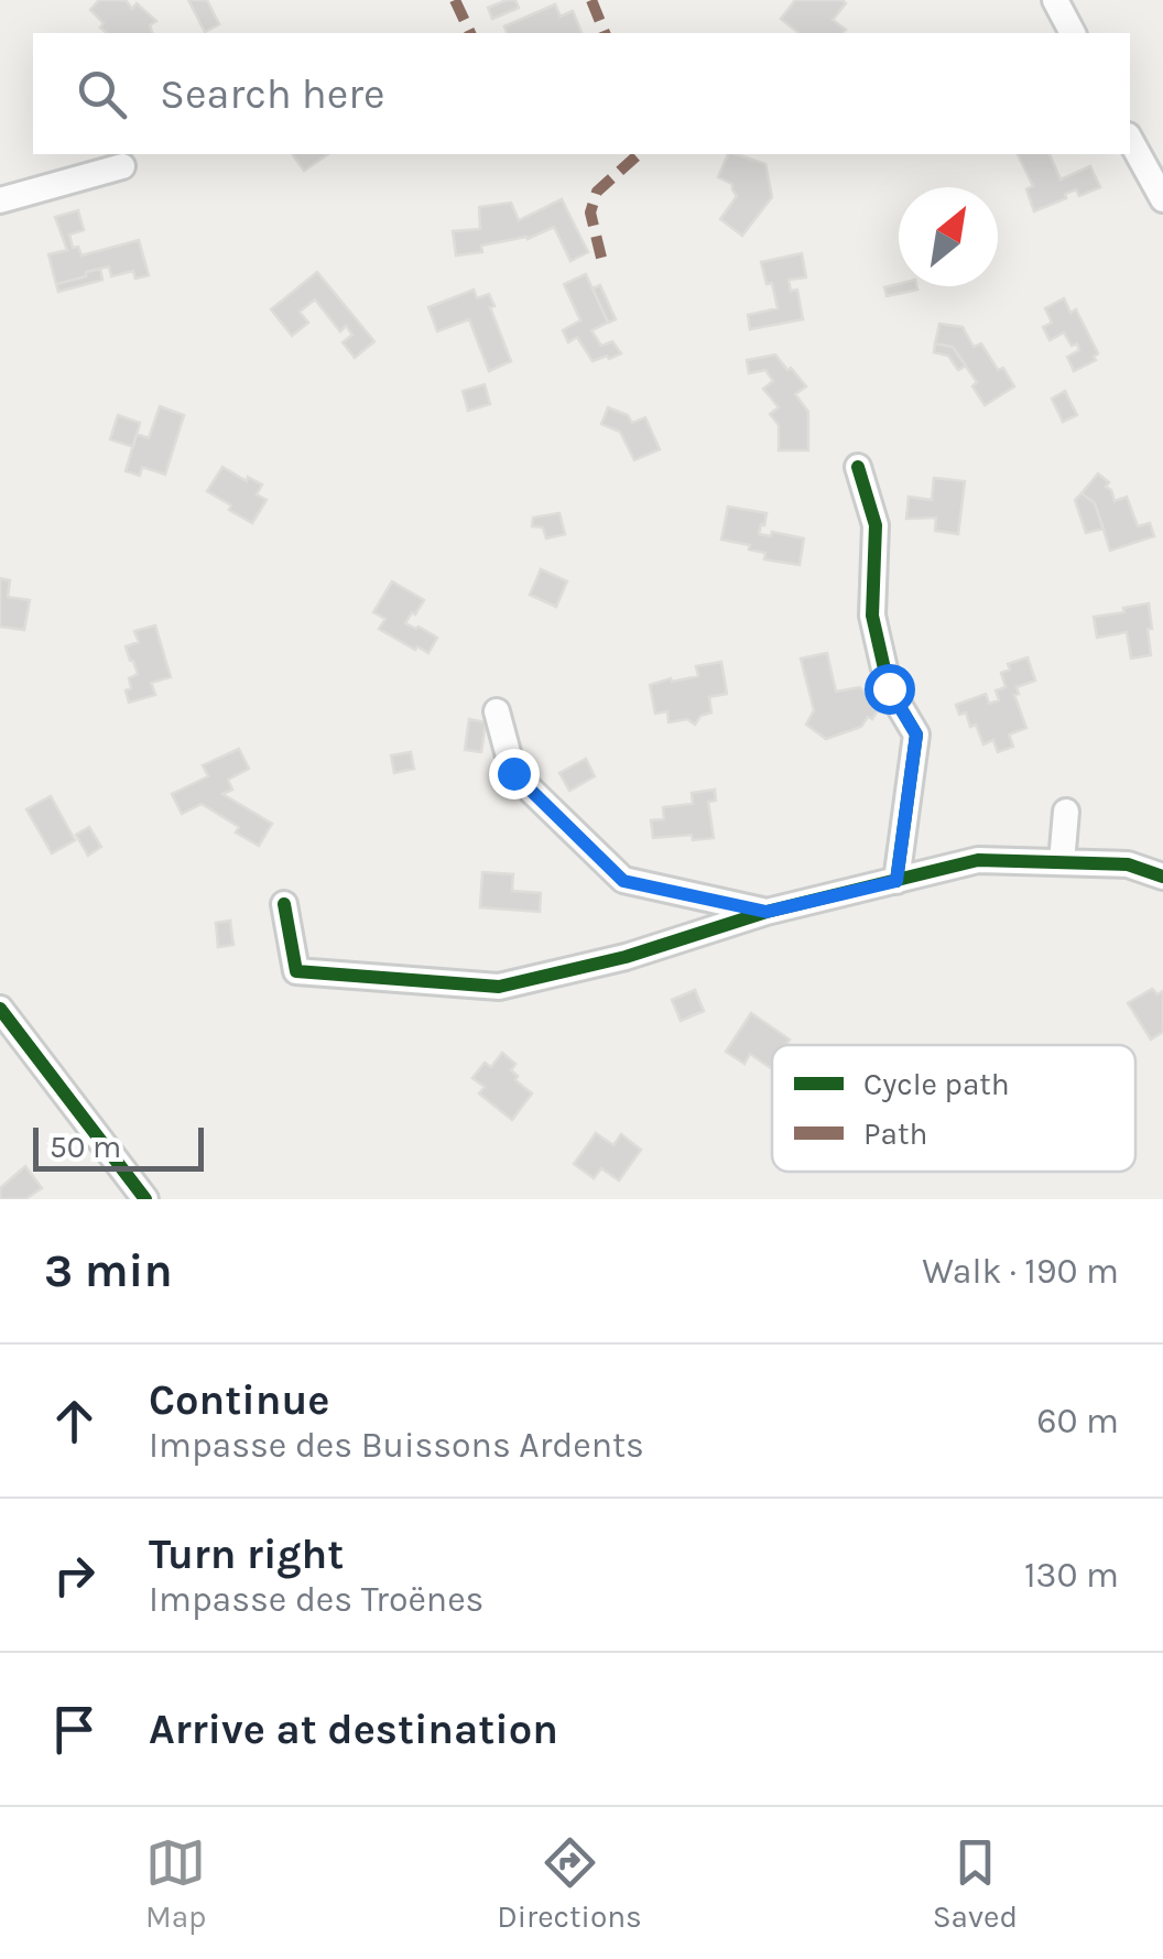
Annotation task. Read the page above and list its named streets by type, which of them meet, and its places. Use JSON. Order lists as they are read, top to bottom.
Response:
{
  "legend": ["Cycle path", "Path"],
  "scale_bar": "50 m",
  "north": "top right",
  "page": {
    "search": "Search here",
    "scale": "50 m",
    "heading": ["3 min", "Walk · 190 m"],
    "list": [
      ["Continue", "Impasse des Buissons Ardents", "60 m"],
      ["Turn right", "Impasse des Troënes", "130 m"],
      "Arrive at destination"
    ],
    "nav": ["Map", "Directions", "Saved"]
  }
}
